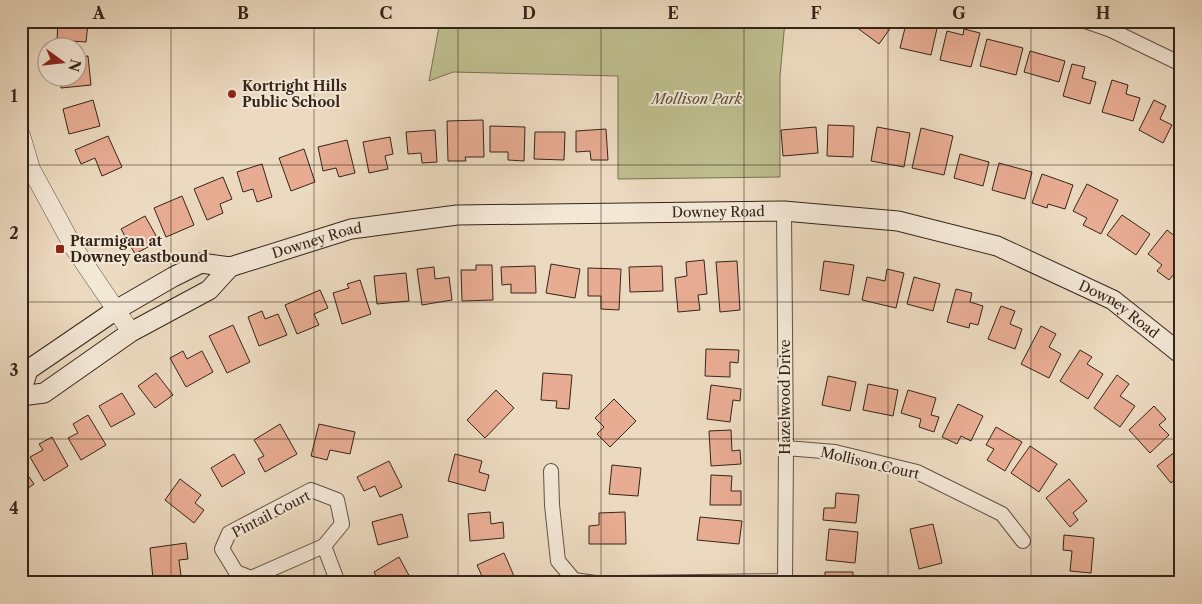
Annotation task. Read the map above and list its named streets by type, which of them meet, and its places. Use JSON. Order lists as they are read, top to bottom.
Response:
{
  "streets": {
    "main road": ["Downey Road"],
    "street": ["Hazelwood Drive", "Mollison Court", "Pintail Court"]
  },
  "crossings": [
    ["Downey Road", "Hazelwood Drive"],
    ["Hazelwood Drive", "Mollison Court"]
  ],
  "parks": ["Mollison Park"],
  "places": {
    "other": ["Kortright Hills Public School"],
    "transit": ["Ptarmigan at Downey eastbound"]
  },
  "north": "right",
  "grid": {
    "columns": [
      "A",
      "B",
      "C",
      "D",
      "E",
      "F",
      "G",
      "H"
    ],
    "rows": [
      "1",
      "2",
      "3",
      "4"
    ]
  }
}
